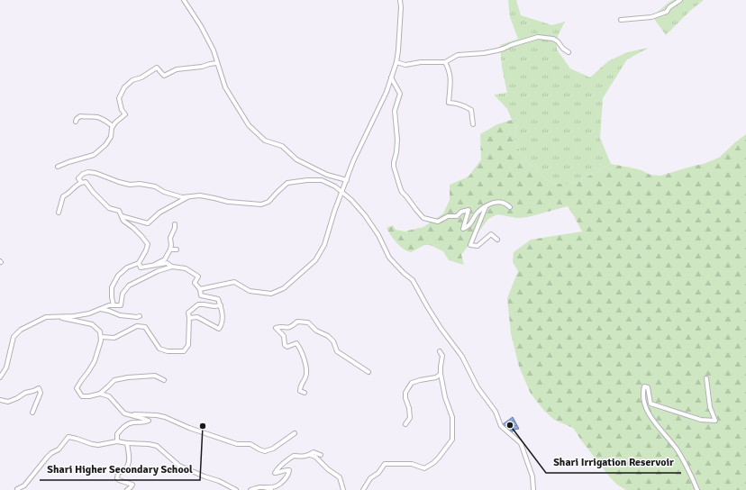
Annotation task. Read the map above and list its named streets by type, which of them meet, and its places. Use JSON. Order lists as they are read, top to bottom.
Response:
{
  "places": ["Shari Irrigation Reservoir", "Shari Higher Secondary School"]
}
